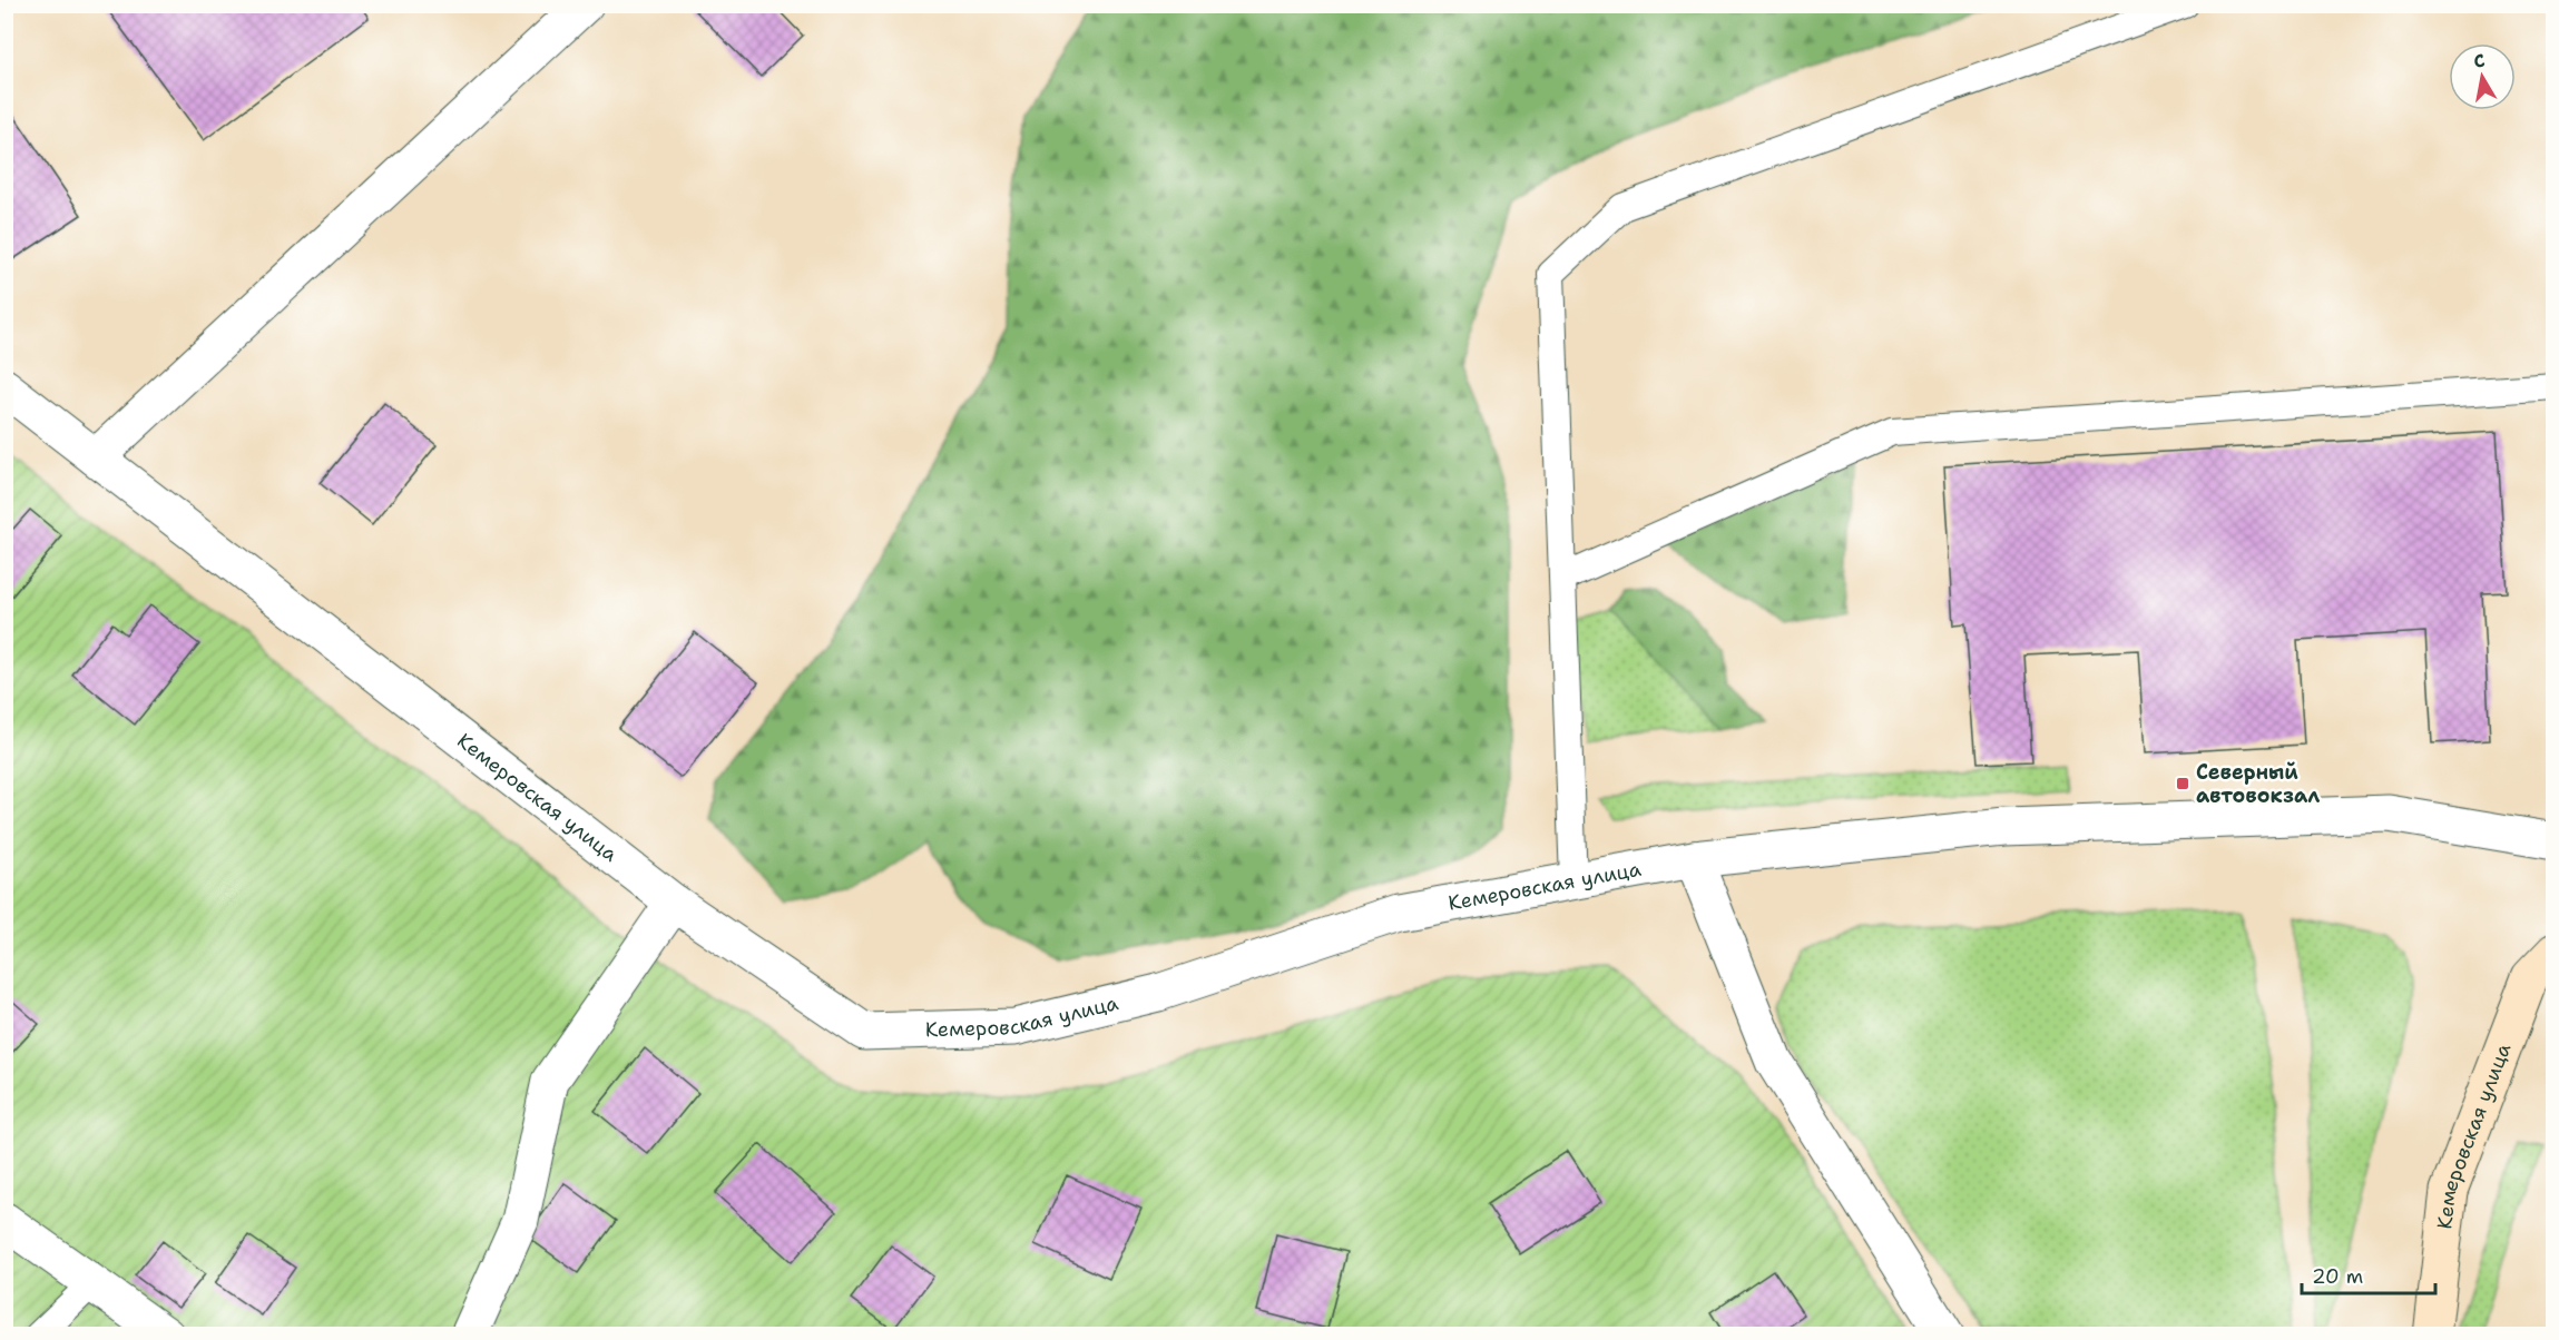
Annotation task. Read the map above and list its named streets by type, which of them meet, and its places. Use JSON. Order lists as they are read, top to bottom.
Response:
{
  "streets": {
    "main road": ["Кемеровская улица"]
  },
  "places": {
    "transit": ["Северный автовокзал"]
  },
  "scale_bar": "20 m",
  "north": "top"
}
